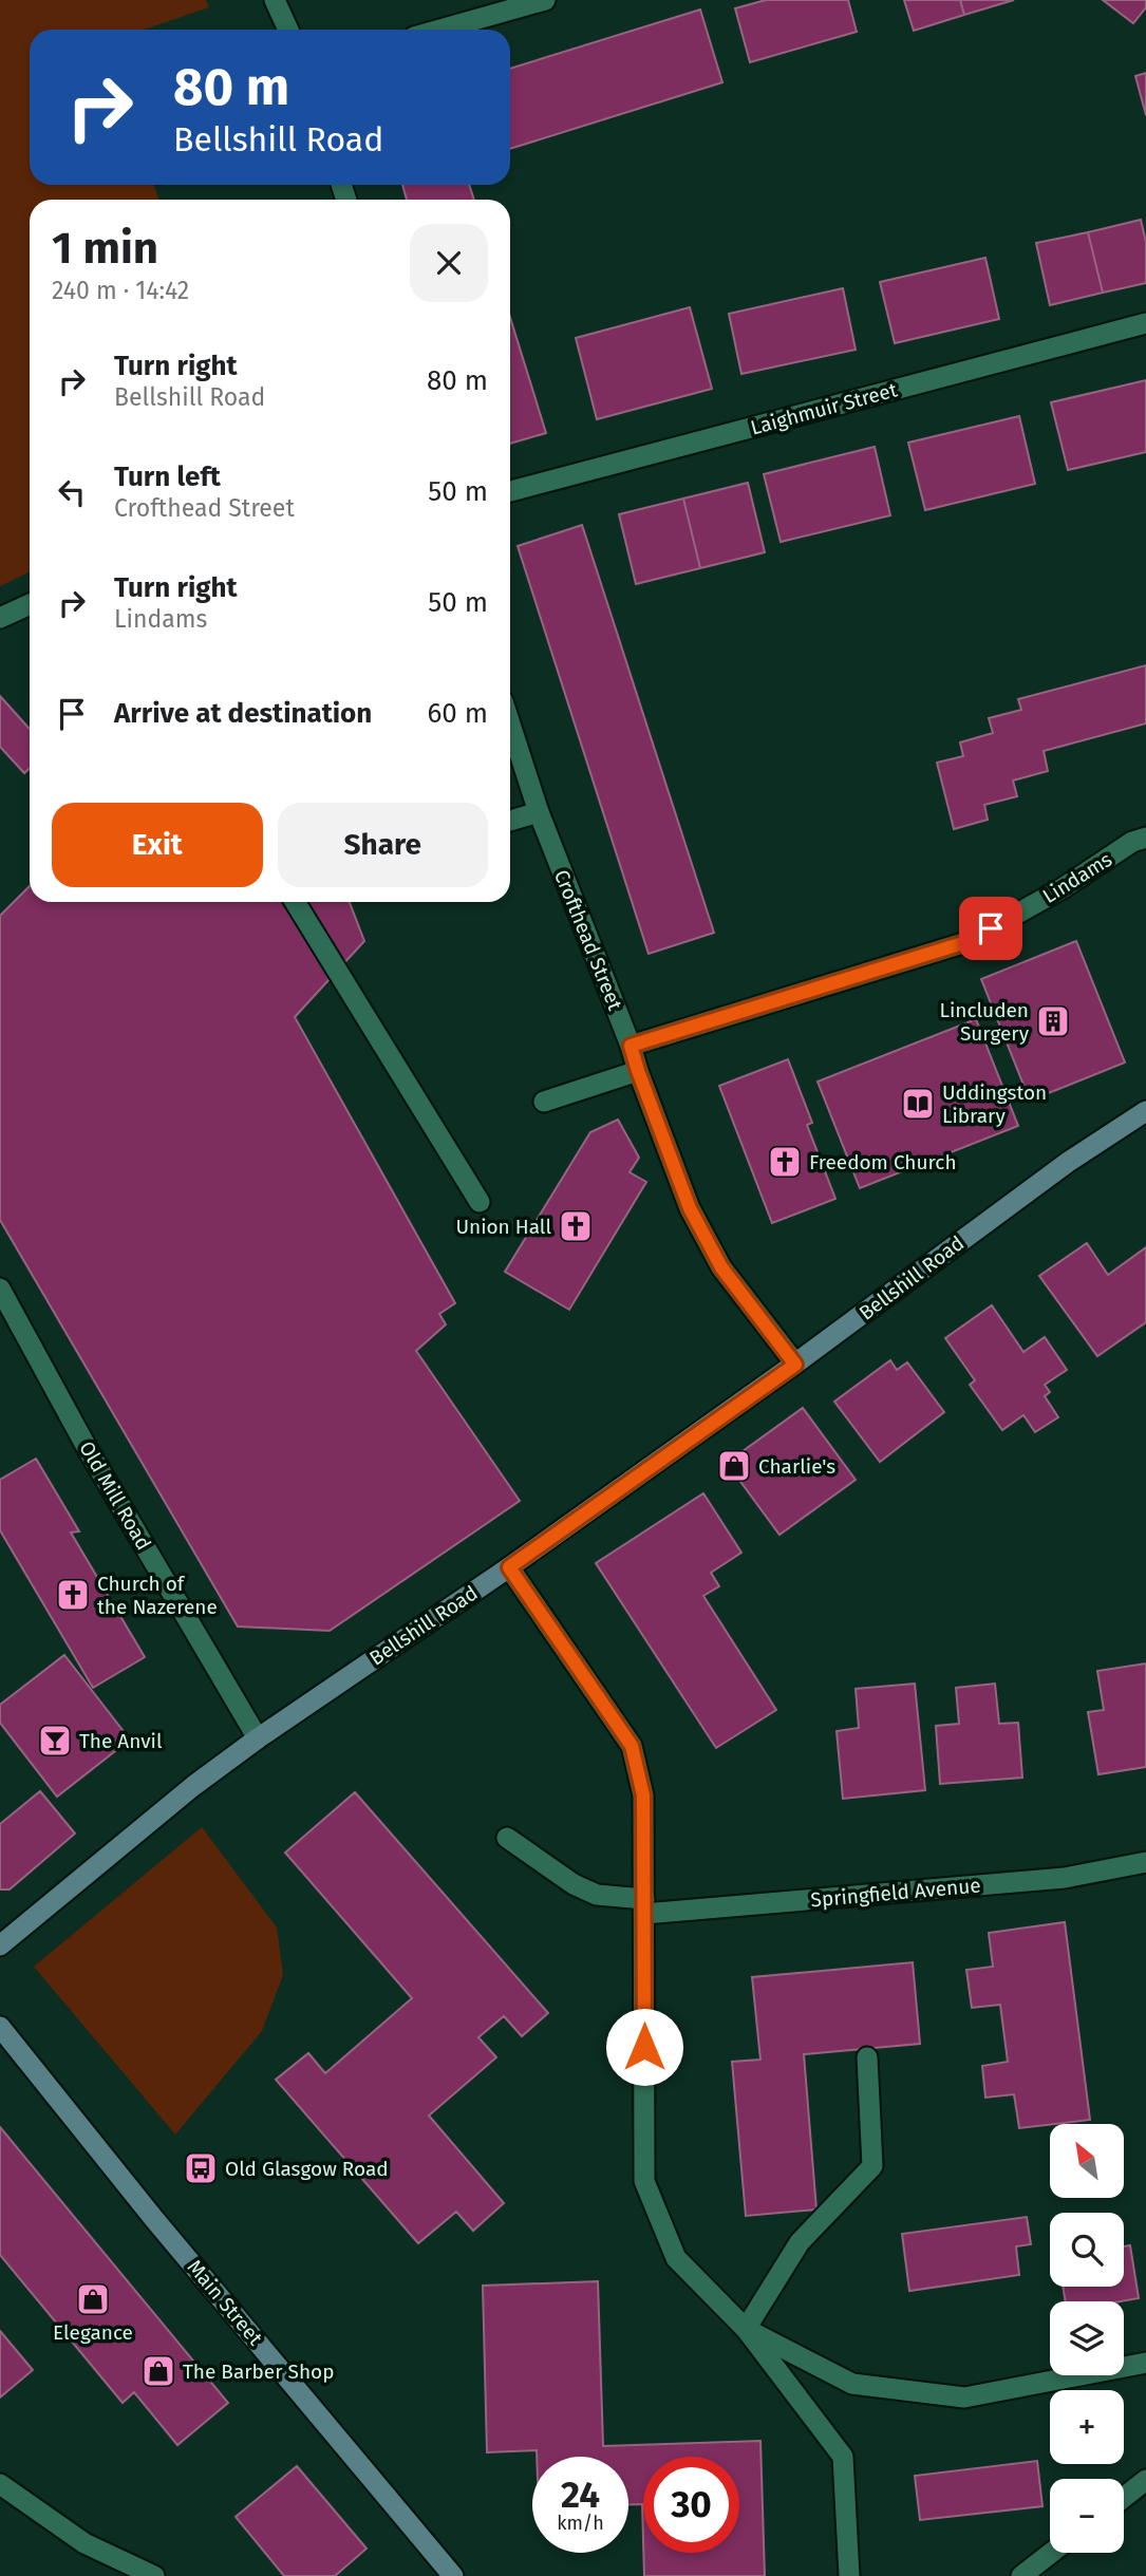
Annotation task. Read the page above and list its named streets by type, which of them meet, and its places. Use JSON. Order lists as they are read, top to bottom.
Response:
{
  "streets": {
    "main road": ["Bellshill Road", "Main Street"],
    "street": [
      "Laighmuir Street",
      "Lindams",
      "Crofthead Street",
      "Old Mill Road",
      "Springfield Avenue"
    ]
  },
  "crossings": [
    ["Lindams", "Crofthead Street"],
    ["Crofthead Street", "Bellshill Road"],
    ["Bellshill Road", "Old Mill Road"]
  ],
  "places": {
    "building": ["Lincluden Surgery"],
    "library": ["Uddingston Library"],
    "church": ["Freedom Church", "Union Hall", "Church of the Nazerene"],
    "shop": ["Charlie's", "Elegance", "The Barber Shop"],
    "bar": ["The Anvil"],
    "bus stop": ["Old Glasgow Road"]
  },
  "north": "top left",
  "page": {
    "turn": ["80 m", "Bellshill Road"],
    "heading": ["1 min", "240 m · 14:42"],
    "list": [
      {
        "name": "Turn right",
        "note": "Bellshill Road",
        "value": "80 m"
      },
      {
        "name": "Turn left",
        "note": "Crofthead Street",
        "value": "50 m"
      },
      {
        "name": "Turn right",
        "note": "Lindams",
        "value": "50 m"
      },
      {
        "name": "Arrive at destination",
        "value": "60 m"
      }
    ],
    "buttons": ["Exit", "Share"],
    "map_buttons": ["+", "−"],
    "speed": "24 km/h",
    "limit": "30"
  }
}
